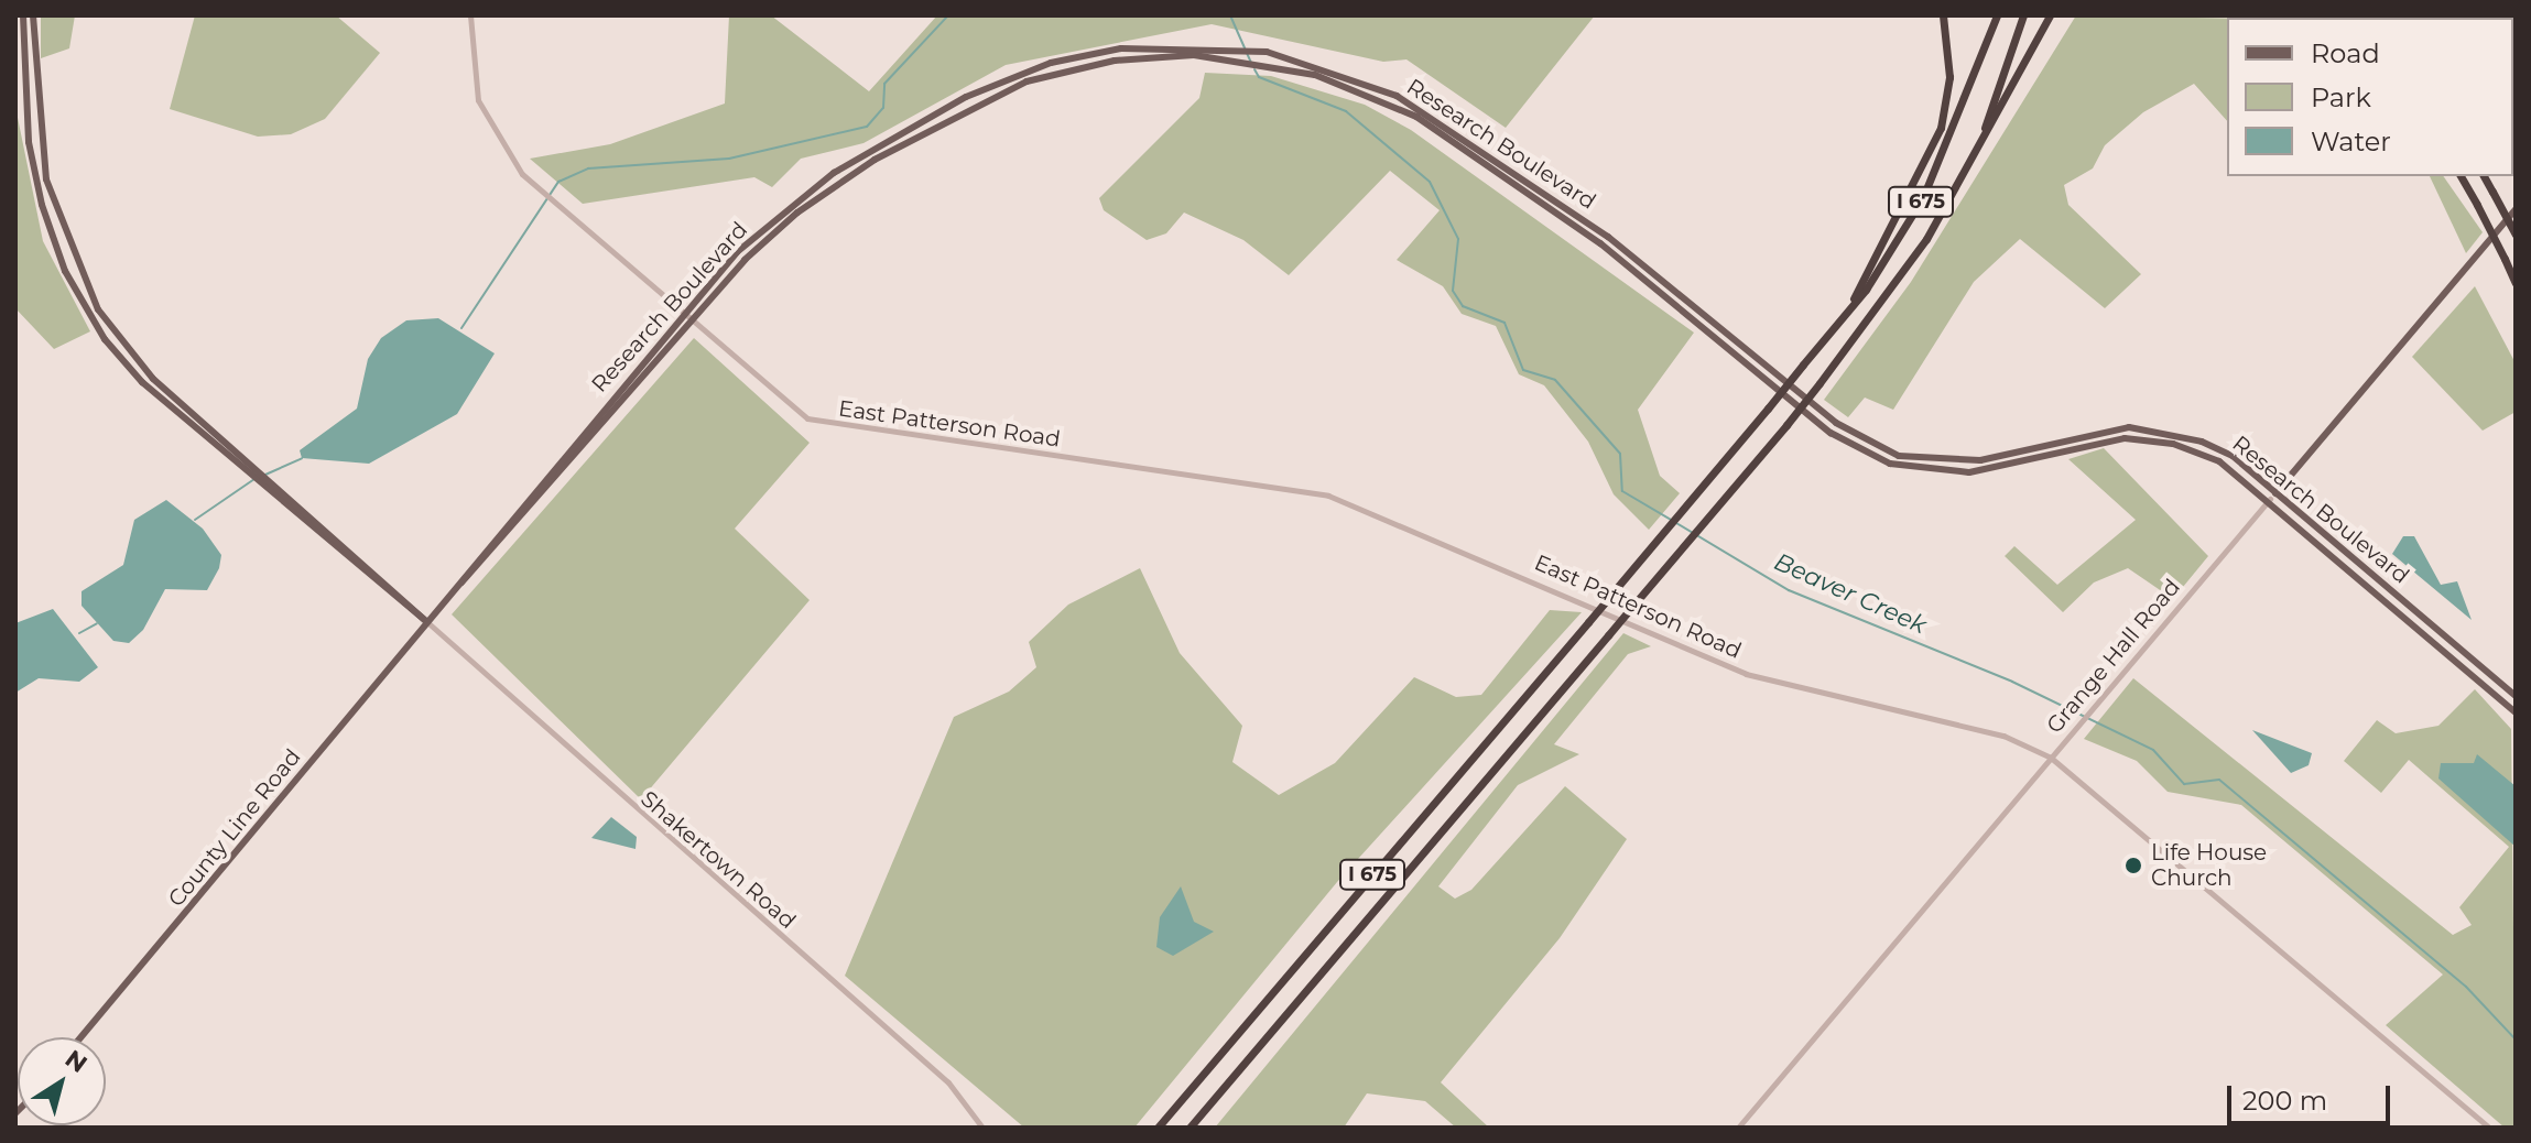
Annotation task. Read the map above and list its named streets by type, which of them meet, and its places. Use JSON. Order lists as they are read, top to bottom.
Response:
{
  "streets": {
    "highway": ["I 675"],
    "main road": ["Research Boulevard", "Grange Hall Road", "County Line Road"],
    "street": ["East Patterson Road", "Shakertown Road"]
  },
  "crossings": [
    ["Research Boulevard", "East Patterson Road"],
    ["Research Boulevard", "Grange Hall Road"],
    ["Research Boulevard", "County Line Road"],
    ["Research Boulevard", "Shakertown Road"],
    ["East Patterson Road", "Grange Hall Road"],
    ["County Line Road", "Shakertown Road"]
  ],
  "water": ["Beaver Creek"],
  "places": ["Life House Church"],
  "legend": ["Road", "Park", "Water"],
  "scale_bar": "200 m",
  "north": "top right"
}
